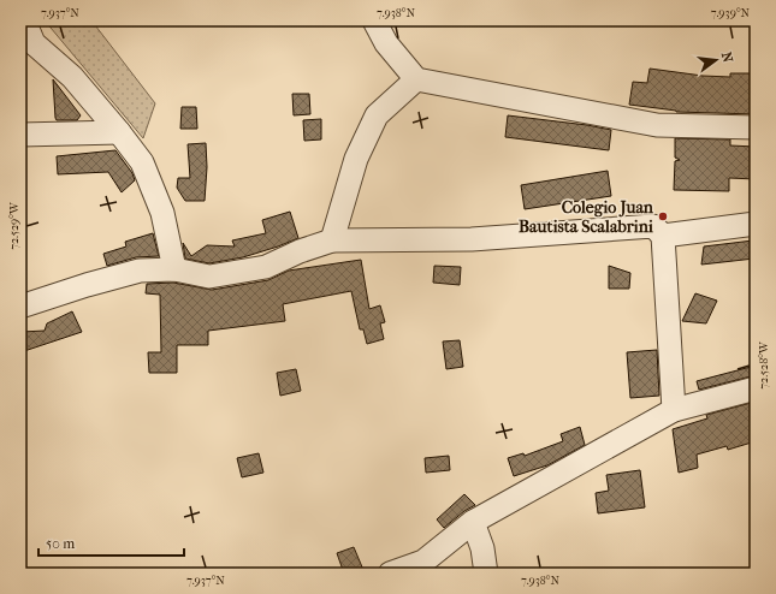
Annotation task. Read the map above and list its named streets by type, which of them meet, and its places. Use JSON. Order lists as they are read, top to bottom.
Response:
{
  "places": ["Colegio Juan Bautista Scalabrini"],
  "scale_bar": "50 m",
  "north": "right",
  "coordinates": [
    "7.937°N",
    "7.938°N",
    "7.939°N",
    "72.529°W",
    "72.528°W"
  ]
}
